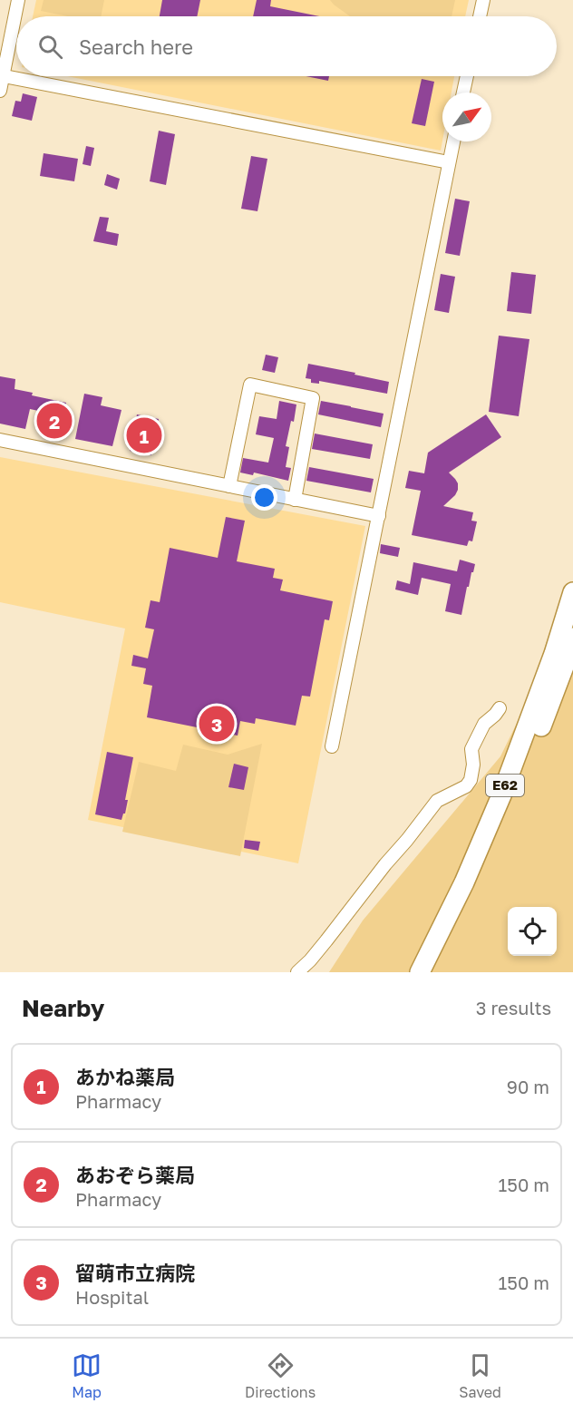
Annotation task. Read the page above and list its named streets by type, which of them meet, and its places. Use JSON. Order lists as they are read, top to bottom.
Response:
{
  "streets": {
    "highway": ["E62"]
  },
  "north": "top right",
  "page": {
    "search": "Search here",
    "pins": ["2", "1", "3"],
    "heading": ["Nearby", "3 results"],
    "list": [
      {
        "mark": "1",
        "name": "あかね薬局",
        "note": "Pharmacy",
        "value": "90 m"
      },
      {
        "mark": "2",
        "name": "あおぞら薬局",
        "note": "Pharmacy",
        "value": "150 m"
      },
      {
        "mark": "3",
        "name": "留萌市立病院",
        "note": "Hospital",
        "value": "150 m"
      }
    ],
    "nav": ["Map", "Directions", "Saved"]
  }
}
